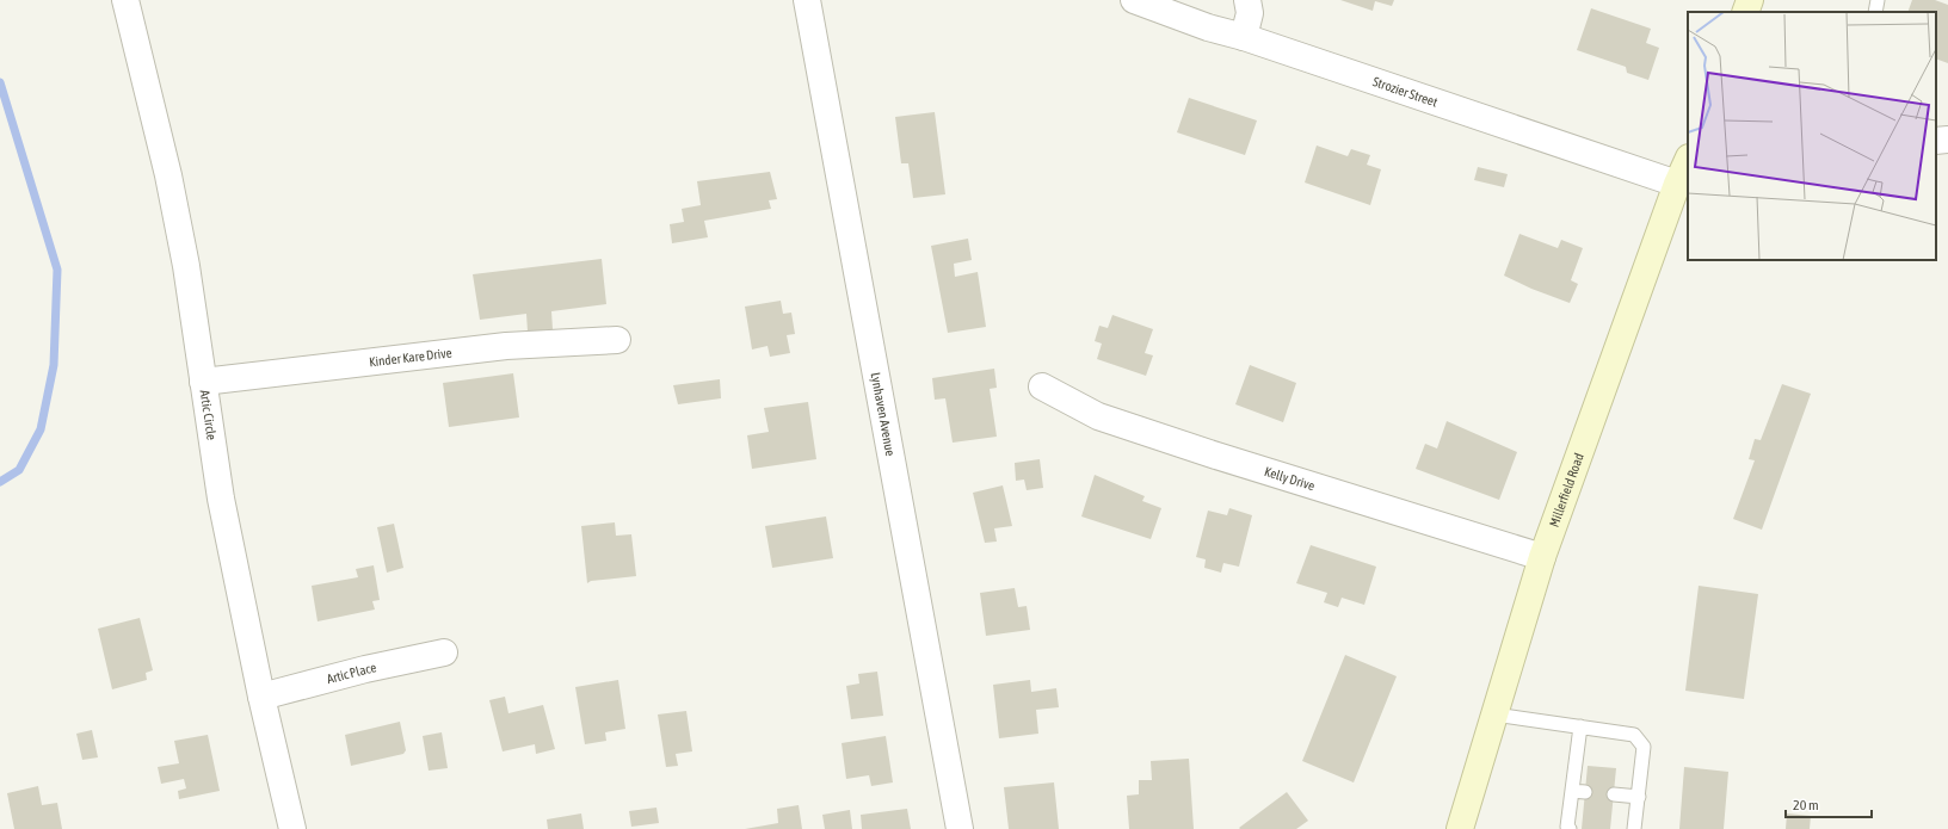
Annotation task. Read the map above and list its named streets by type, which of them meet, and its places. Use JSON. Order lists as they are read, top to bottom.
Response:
{
  "streets": {
    "main road": ["Millerfield Road"],
    "street": [
      "Strozier Street",
      "Kinder Kare Drive",
      "Artic Circle",
      "Lynhaven Avenue",
      "Kelly Drive",
      "Artic Place"
    ]
  },
  "crossings": [
    ["Strozier Street", "Millerfield Road"],
    ["Kinder Kare Drive", "Artic Circle"],
    ["Artic Circle", "Artic Place"],
    ["Kelly Drive", "Millerfield Road"]
  ],
  "scale_bar": "20 m"
}
